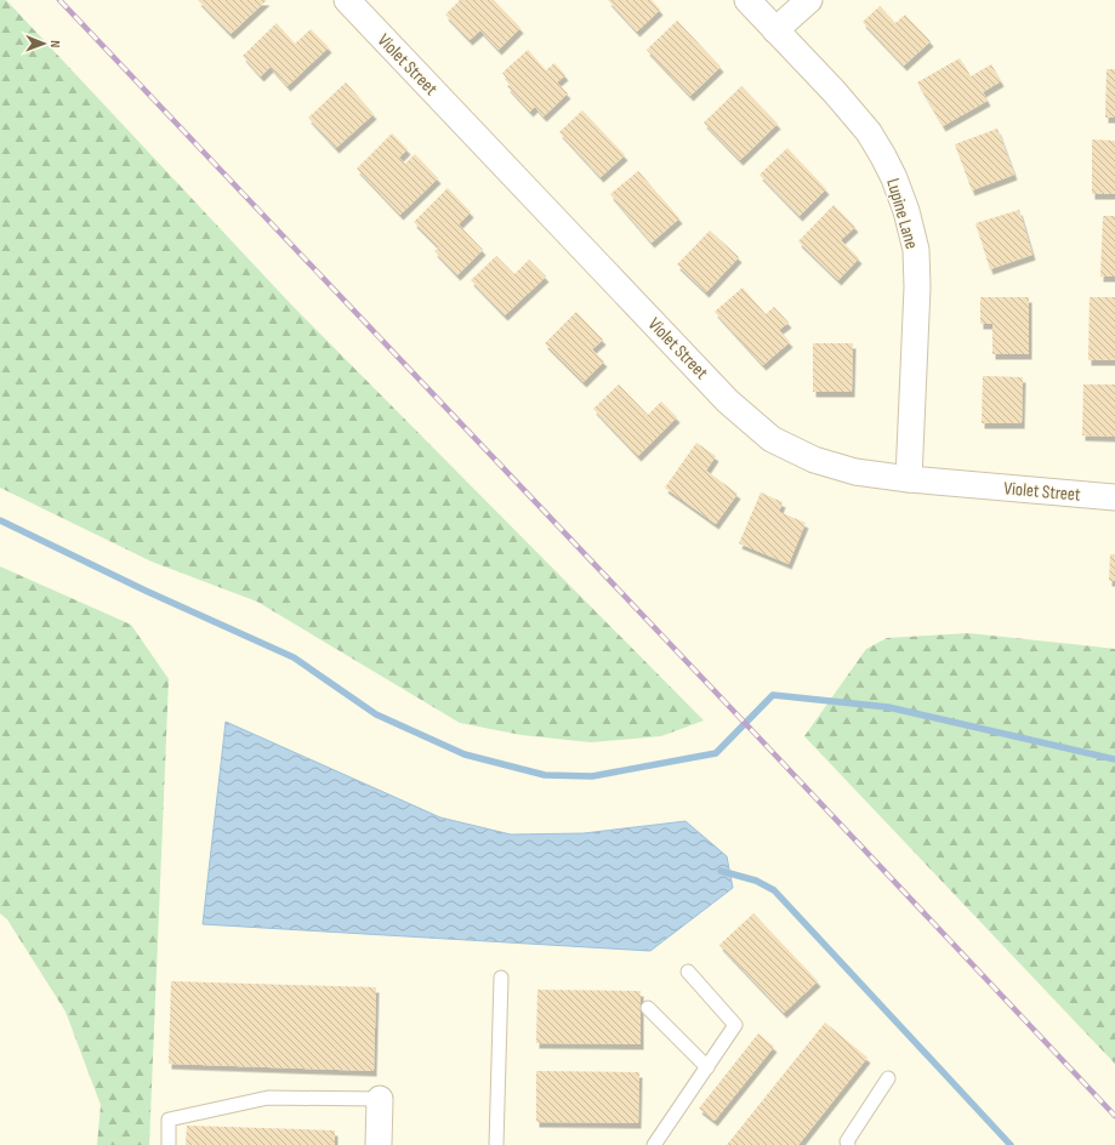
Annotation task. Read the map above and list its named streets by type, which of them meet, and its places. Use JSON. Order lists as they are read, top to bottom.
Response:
{
  "streets": {
    "street": ["Violet Street", "Lupine Lane"]
  },
  "crossings": [
    ["Violet Street", "Lupine Lane"]
  ],
  "north": "right"
}
